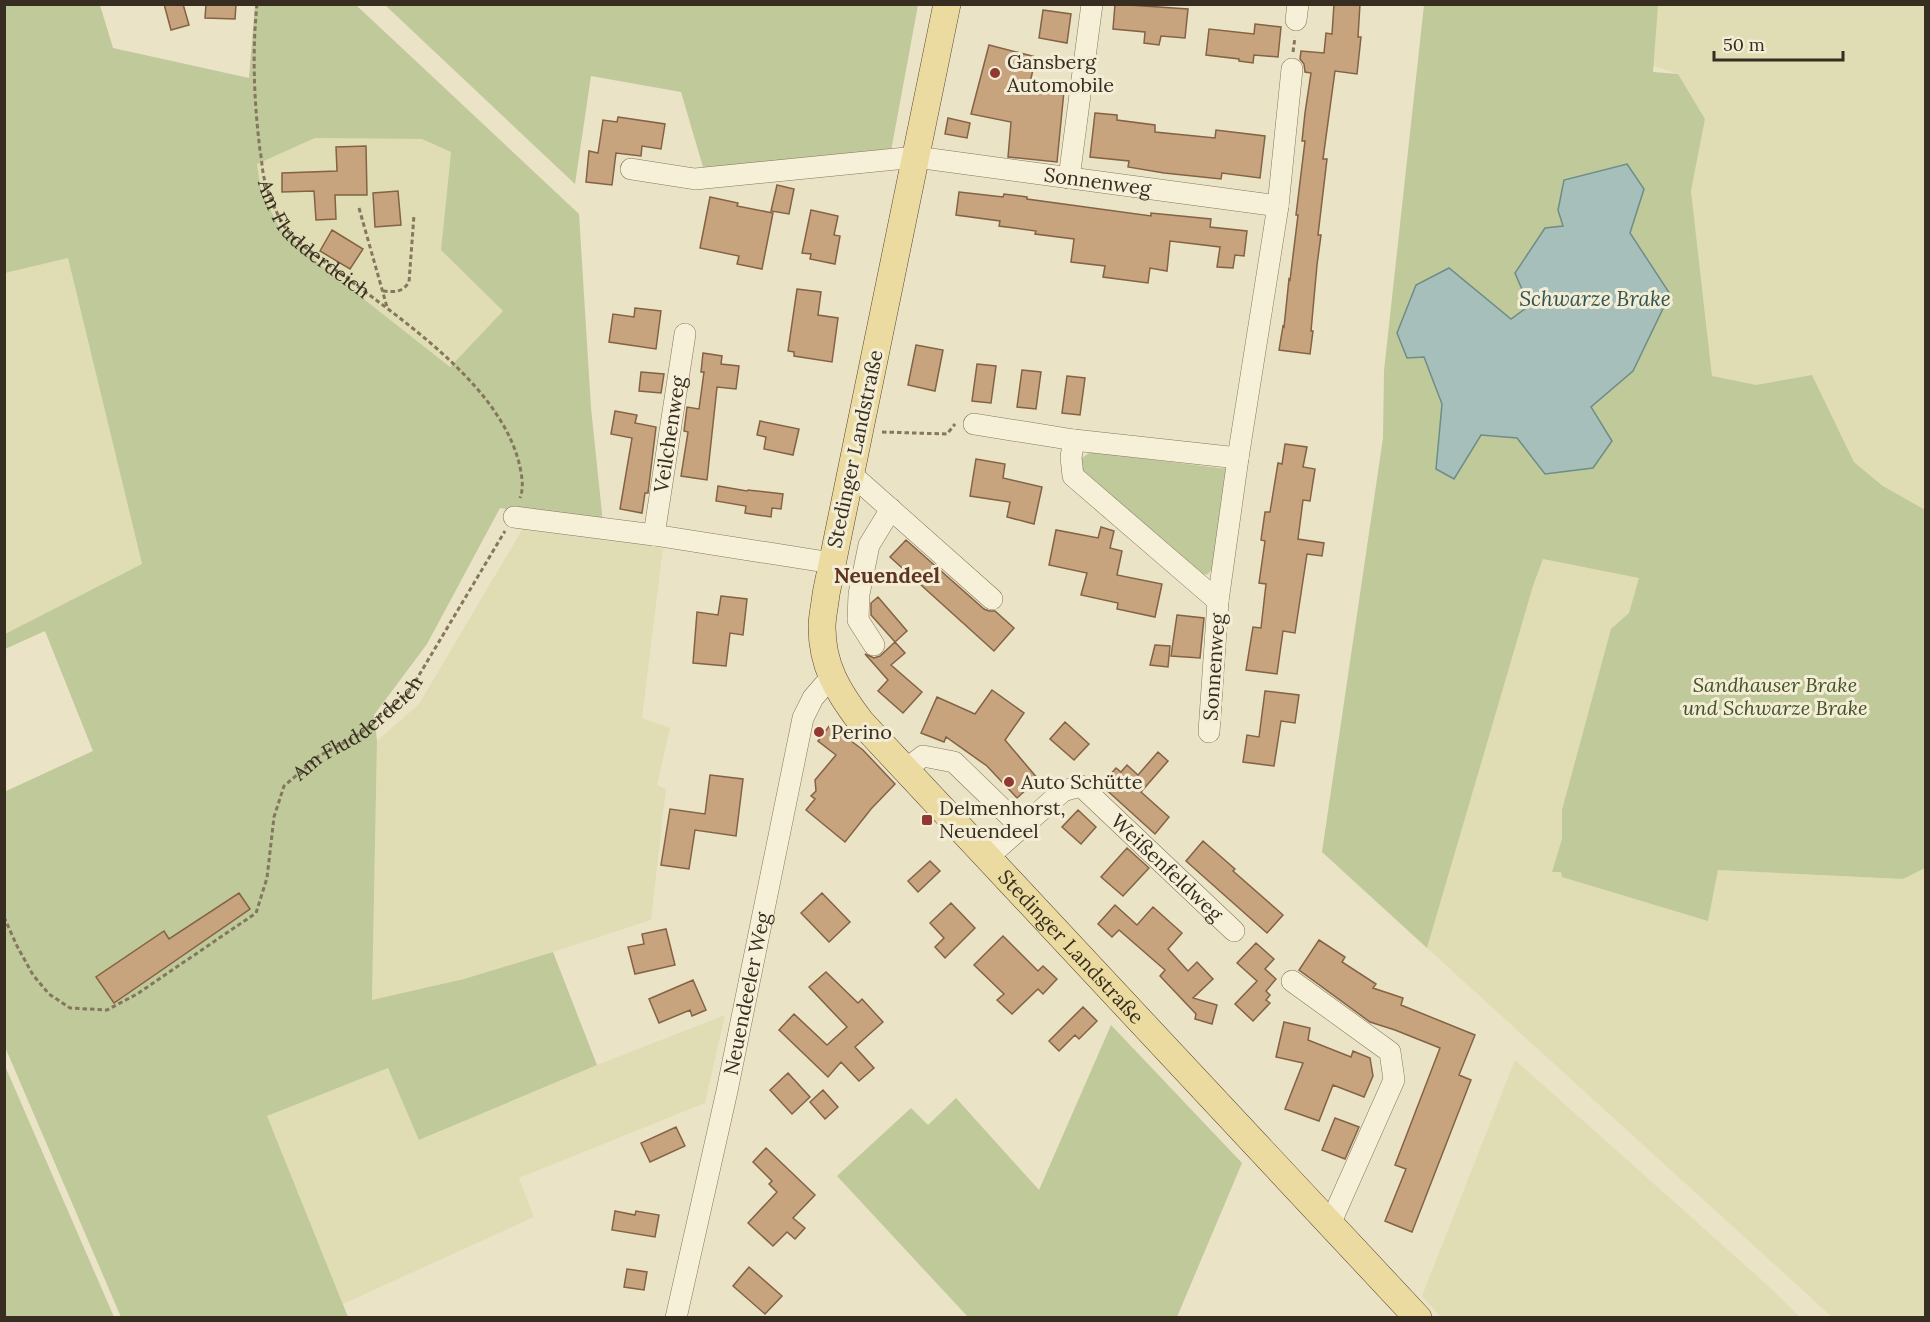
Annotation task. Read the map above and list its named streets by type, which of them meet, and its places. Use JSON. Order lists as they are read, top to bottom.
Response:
{
  "streets": {
    "main road": ["Stedinger Landstraße"],
    "street": [
      "Sonnenweg",
      "Veilchenweg",
      "Weißenfeldweg",
      "Neuendeeler Weg"
    ],
    "path": ["Am Fludderdeich"]
  },
  "crossings": [
    ["Sonnenweg", "Stedinger Landstraße"],
    ["Stedinger Landstraße", "Weißenfeldweg"],
    ["Stedinger Landstraße", "Neuendeeler Weg"]
  ],
  "districts": ["Neuendeel"],
  "water": ["Schwarze Brake"],
  "parks": ["Sandhauser Brake und Schwarze Brake"],
  "places": {
    "other": ["Gansberg Automobile", "Perino", "Auto Schütte"],
    "transit": ["Delmenhorst, Neuendeel"]
  },
  "scale_bar": "50 m"
}
